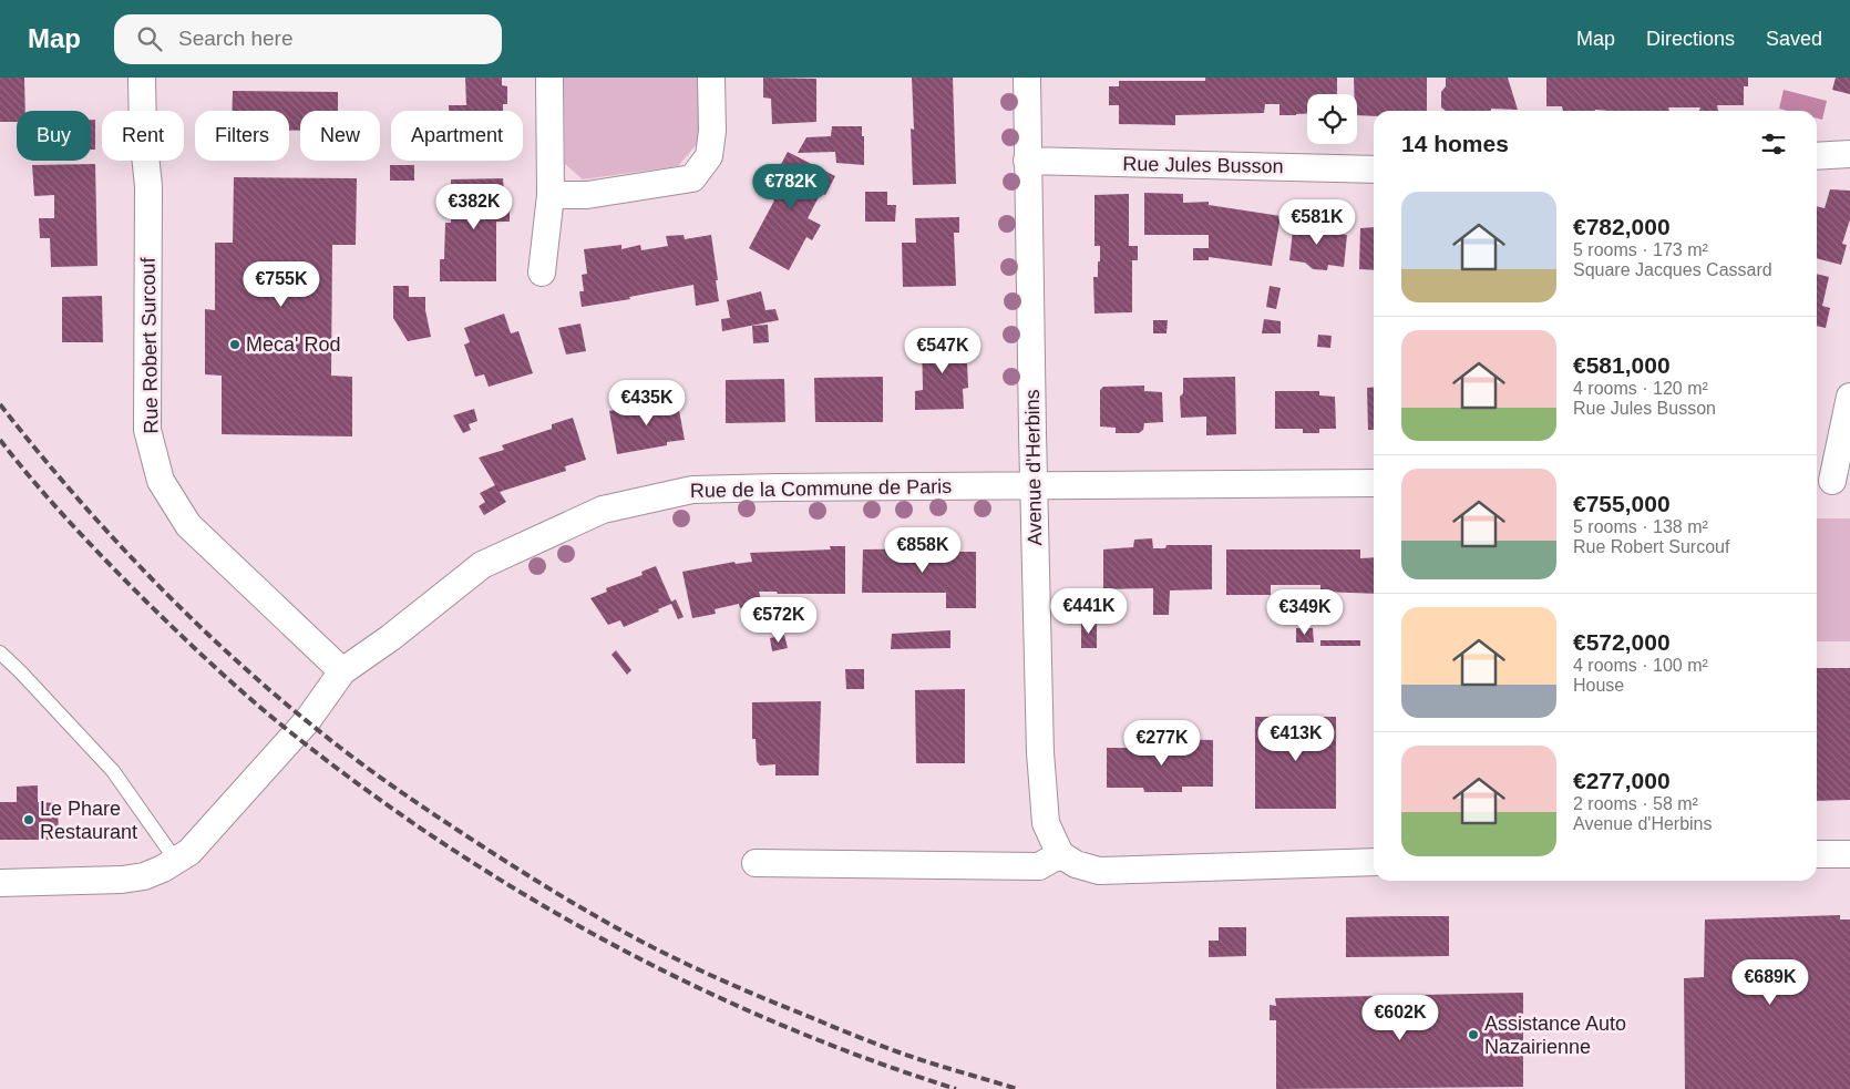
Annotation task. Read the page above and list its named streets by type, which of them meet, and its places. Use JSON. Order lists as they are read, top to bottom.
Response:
{
  "streets": {
    "street": [
      "Rue Jules Busson",
      "Rue Robert Surcouf",
      "Avenue d'Herbins",
      "Rue de la Commune de Paris"
    ]
  },
  "crossings": [
    ["Rue Jules Busson", "Avenue d'Herbins"],
    ["Rue Robert Surcouf", "Rue de la Commune de Paris"],
    ["Avenue d'Herbins", "Rue de la Commune de Paris"]
  ],
  "places": ["Meca' Rod", "Le Phare Restaurant", "Assistance Auto Nazairienne"],
  "page": {
    "header": "Map",
    "search": "Search here",
    "nav": ["Map", "Directions", "Saved"],
    "chip": [
      "Buy",
      "Rent",
      "Filters",
      "New",
      "Apartment"
    ],
    "heading": "14 homes",
    "price": [
      "€782K",
      "€382K",
      "€581K",
      "€755K",
      "€547K",
      "€435K",
      "€858K",
      "€441K",
      "€349K",
      "€572K",
      "€413K",
      "€277K",
      "€689K",
      "€602K"
    ],
    "list": [
      {
        "name": "€782,000",
        "note": "5 rooms · 173 m² · Square Jacques Cassard"
      },
      {
        "name": "€581,000",
        "note": "4 rooms · 120 m² · Rue Jules Busson"
      },
      {
        "name": "€755,000",
        "note": "5 rooms · 138 m² · Rue Robert Surcouf"
      },
      {
        "name": "€572,000",
        "note": "4 rooms · 100 m² · House"
      },
      {
        "name": "€277,000",
        "note": "2 rooms · 58 m² · Avenue d'Herbins"
      }
    ]
  }
}
